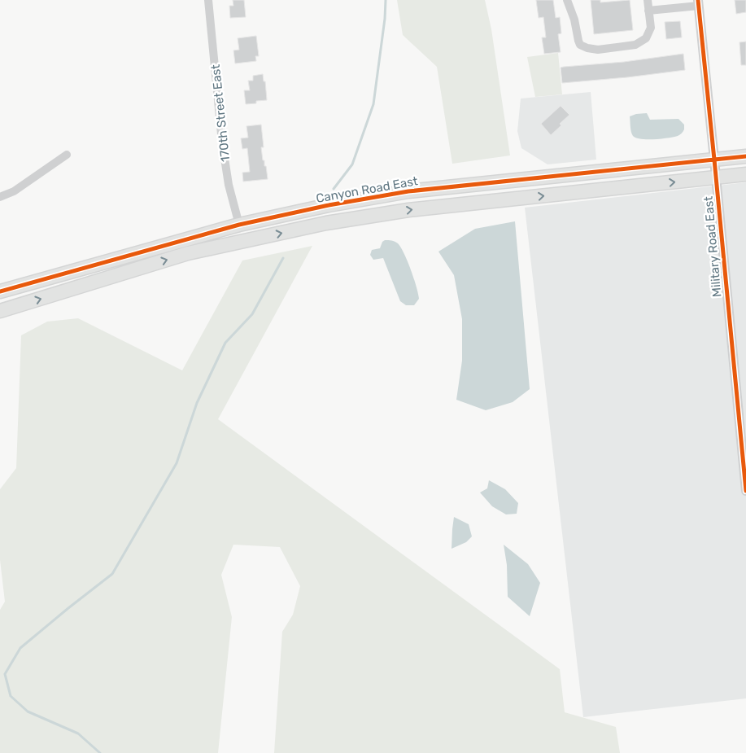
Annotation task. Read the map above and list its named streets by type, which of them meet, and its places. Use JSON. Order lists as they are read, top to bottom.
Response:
{
  "streets": {
    "main road": ["Canyon Road East"],
    "street": ["170th Street East", "Military Road East"]
  },
  "crossings": [
    ["170th Street East", "Canyon Road East"],
    ["Canyon Road East", "Military Road East"]
  ]
}
